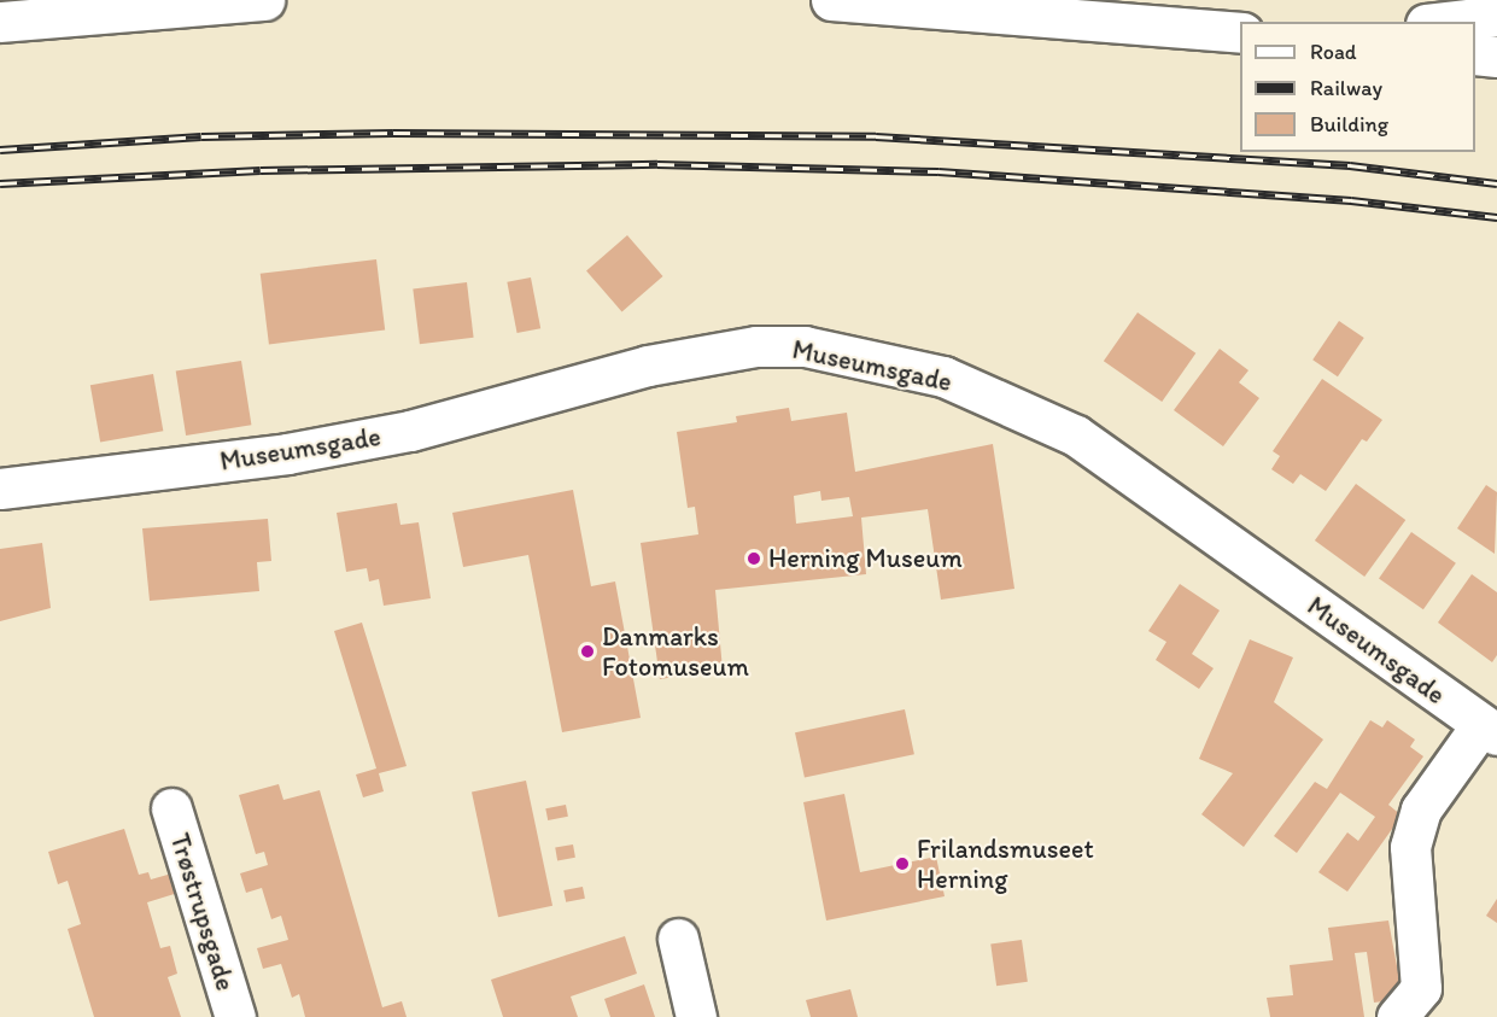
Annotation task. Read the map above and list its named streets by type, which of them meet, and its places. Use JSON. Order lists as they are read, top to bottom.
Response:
{
  "streets": {
    "street": ["Museumsgade", "Trøstrupsgade"]
  },
  "places": ["Herning Museum", "Danmarks Fotomuseum", "Frilandsmuseet Herning"],
  "legend": ["Road", "Railway", "Building"]
}
